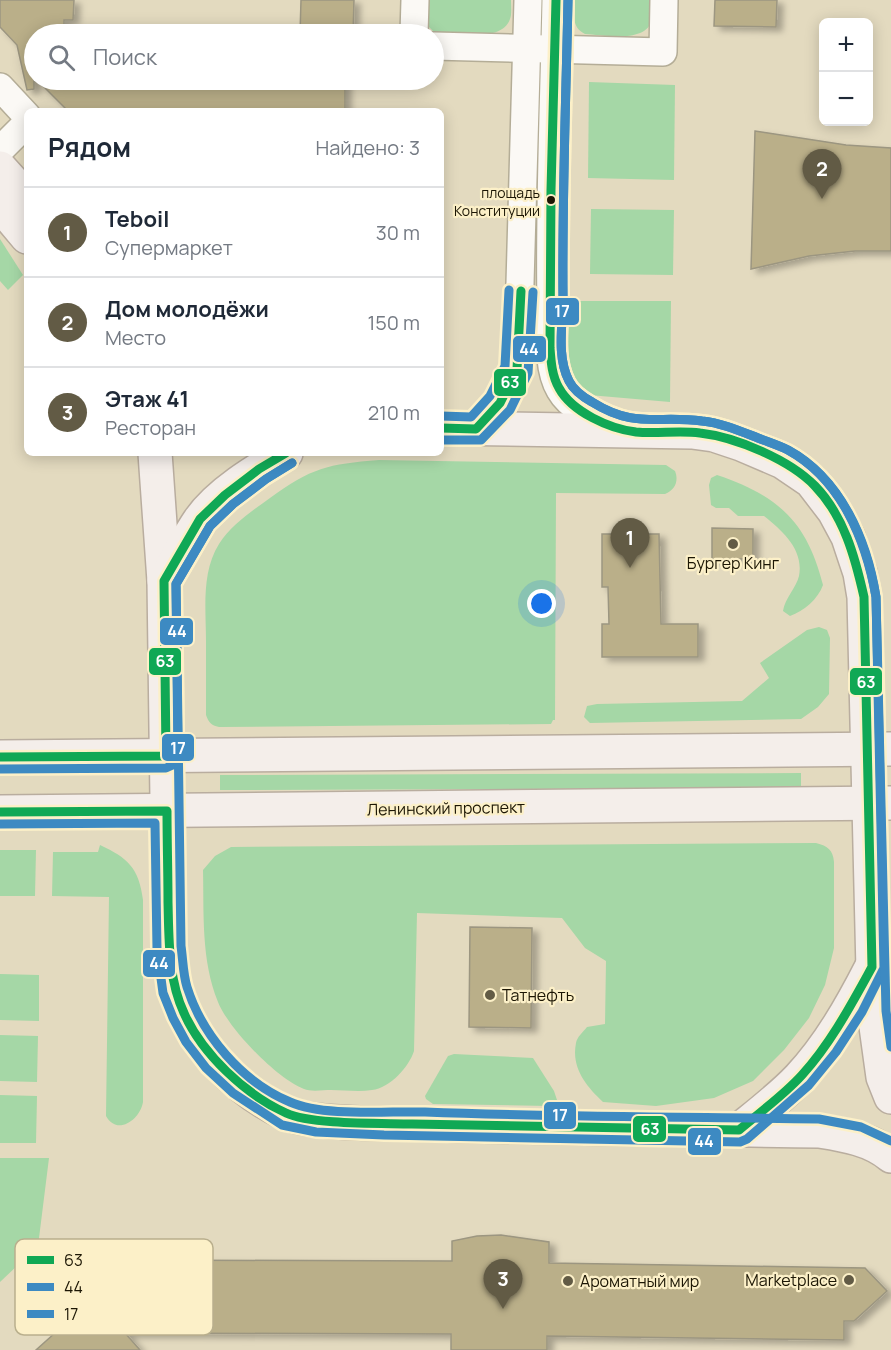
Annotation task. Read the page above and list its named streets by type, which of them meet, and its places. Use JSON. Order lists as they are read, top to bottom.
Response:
{
  "streets": {
    "main road": ["Ленинский проспект"]
  },
  "places": [
    "площадь Конституции",
    "Бургер Кинг",
    "Татнефть",
    "Marketplace",
    "Ароматный мир"
  ],
  "lines": ["transit line 63", "transit line 44", "transit line 17"],
  "legend": ["63", "44", "17"],
  "page": {
    "map_buttons": ["+", "−"],
    "search": "Поиск",
    "heading": ["Рядом", "Найдено: 3"],
    "pins": ["2", "1", "3"],
    "list": [
      {
        "mark": "1",
        "name": "Teboil",
        "note": "Супермаркет",
        "value": "30 m"
      },
      {
        "mark": "2",
        "name": "Дом молодёжи",
        "note": "Место",
        "value": "150 m"
      },
      {
        "mark": "3",
        "name": "Этаж 41",
        "note": "Ресторан",
        "value": "210 m"
      }
    ]
  }
}
